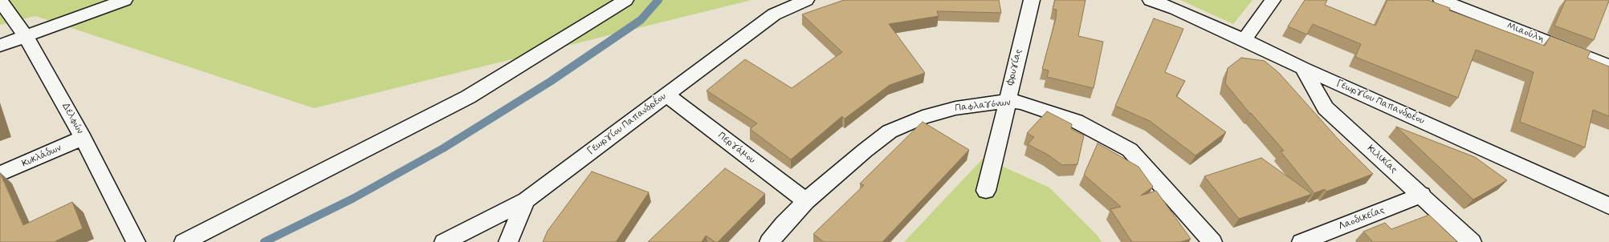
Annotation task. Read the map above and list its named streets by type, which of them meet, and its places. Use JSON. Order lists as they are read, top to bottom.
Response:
{
  "streets": {
    "street": [
      "Μιαούλη",
      "Φρυγίας",
      "Γεωργίου Παπανδρέου",
      "Παφλαγόνων",
      "Δελφών",
      "Περγάμου",
      "Κυκλάδων",
      "Κιλικίας",
      "Λαοδικείας"
    ]
  },
  "crossings": [
    ["Φρυγίας", "Παφλαγόνων"],
    ["Γεωργίου Παπανδρέου", "Περγάμου"],
    ["Γεωργίου Παπανδρέου", "Κιλικίας"],
    ["Παφλαγόνων", "Περγάμου"],
    ["Δελφών", "Κυκλάδων"],
    ["Κιλικίας", "Λαοδικείας"]
  ]
}
